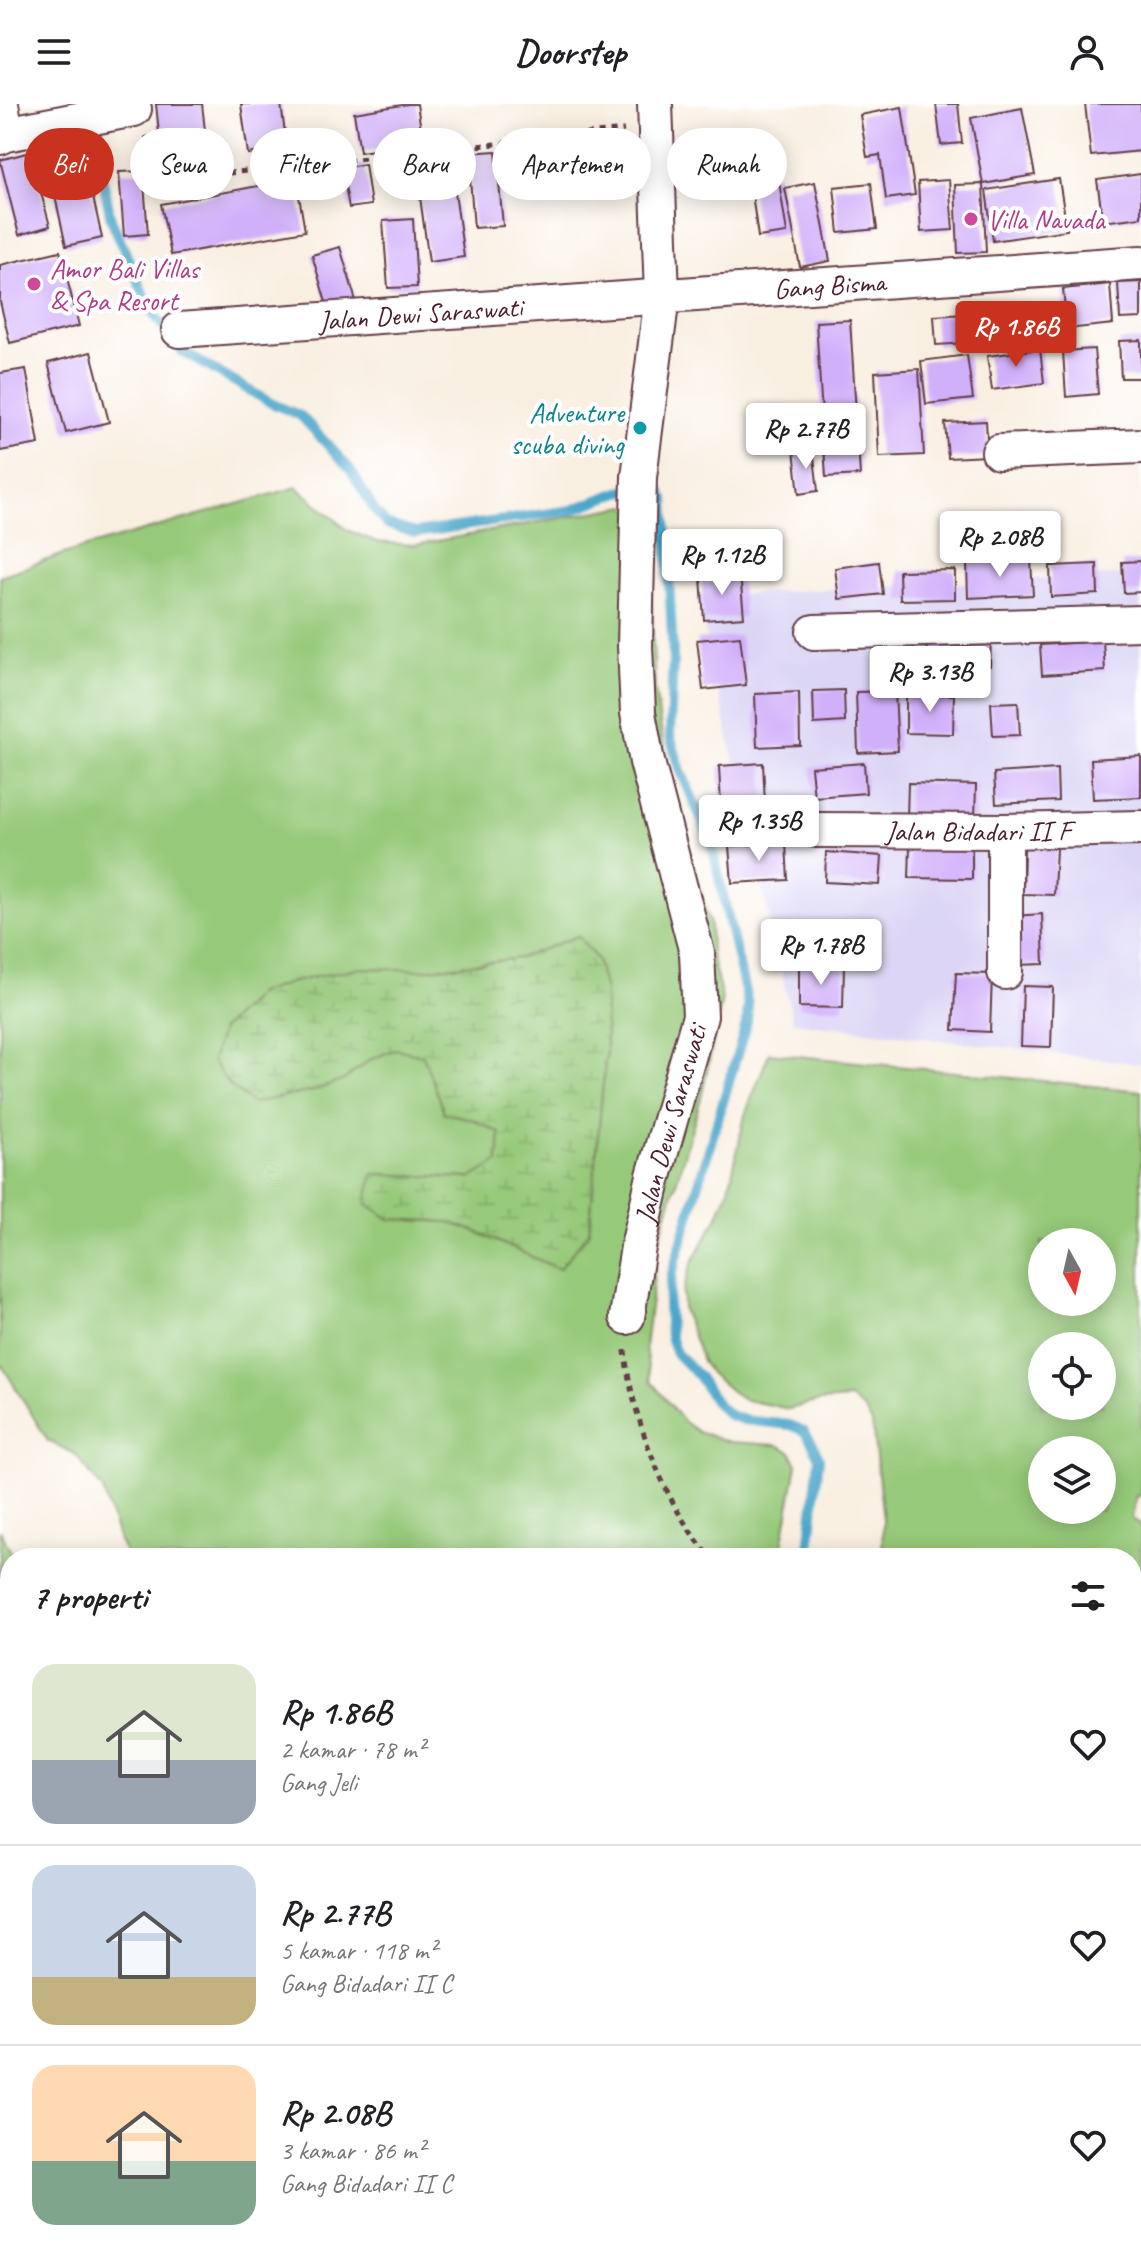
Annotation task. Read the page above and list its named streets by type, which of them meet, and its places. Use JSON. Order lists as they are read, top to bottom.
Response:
{
  "streets": {
    "street": ["Gang Bisma", "Jalan Dewi Saraswati", "Jalan Bidadari II F"]
  },
  "crossings": [
    ["Gang Bisma", "Jalan Dewi Saraswati"]
  ],
  "places": ["Villa Navada", "Amor Bali Villas & Spa Resort", "Adventure scuba diving"],
  "north": "bottom",
  "page": {
    "header": "Doorstep",
    "chip": [
      "Beli",
      "Sewa",
      "Filter",
      "Baru",
      "Apartemen",
      "Rumah"
    ],
    "price": [
      "Rp 1.86B",
      "Rp 2.77B",
      "Rp 2.08B",
      "Rp 1.12B",
      "Rp 3.13B",
      "Rp 1.35B",
      "Rp 1.78B"
    ],
    "heading": "7 properti",
    "list": [
      {
        "name": "Rp 1.86B",
        "note": "2 kamar · 78 m² · Gang Jeli"
      },
      {
        "name": "Rp 2.77B",
        "note": "5 kamar · 118 m² · Gang Bidadari II C"
      },
      {
        "name": "Rp 2.08B",
        "note": "3 kamar · 86 m² · Gang Bidadari II C"
      }
    ]
  }
}
